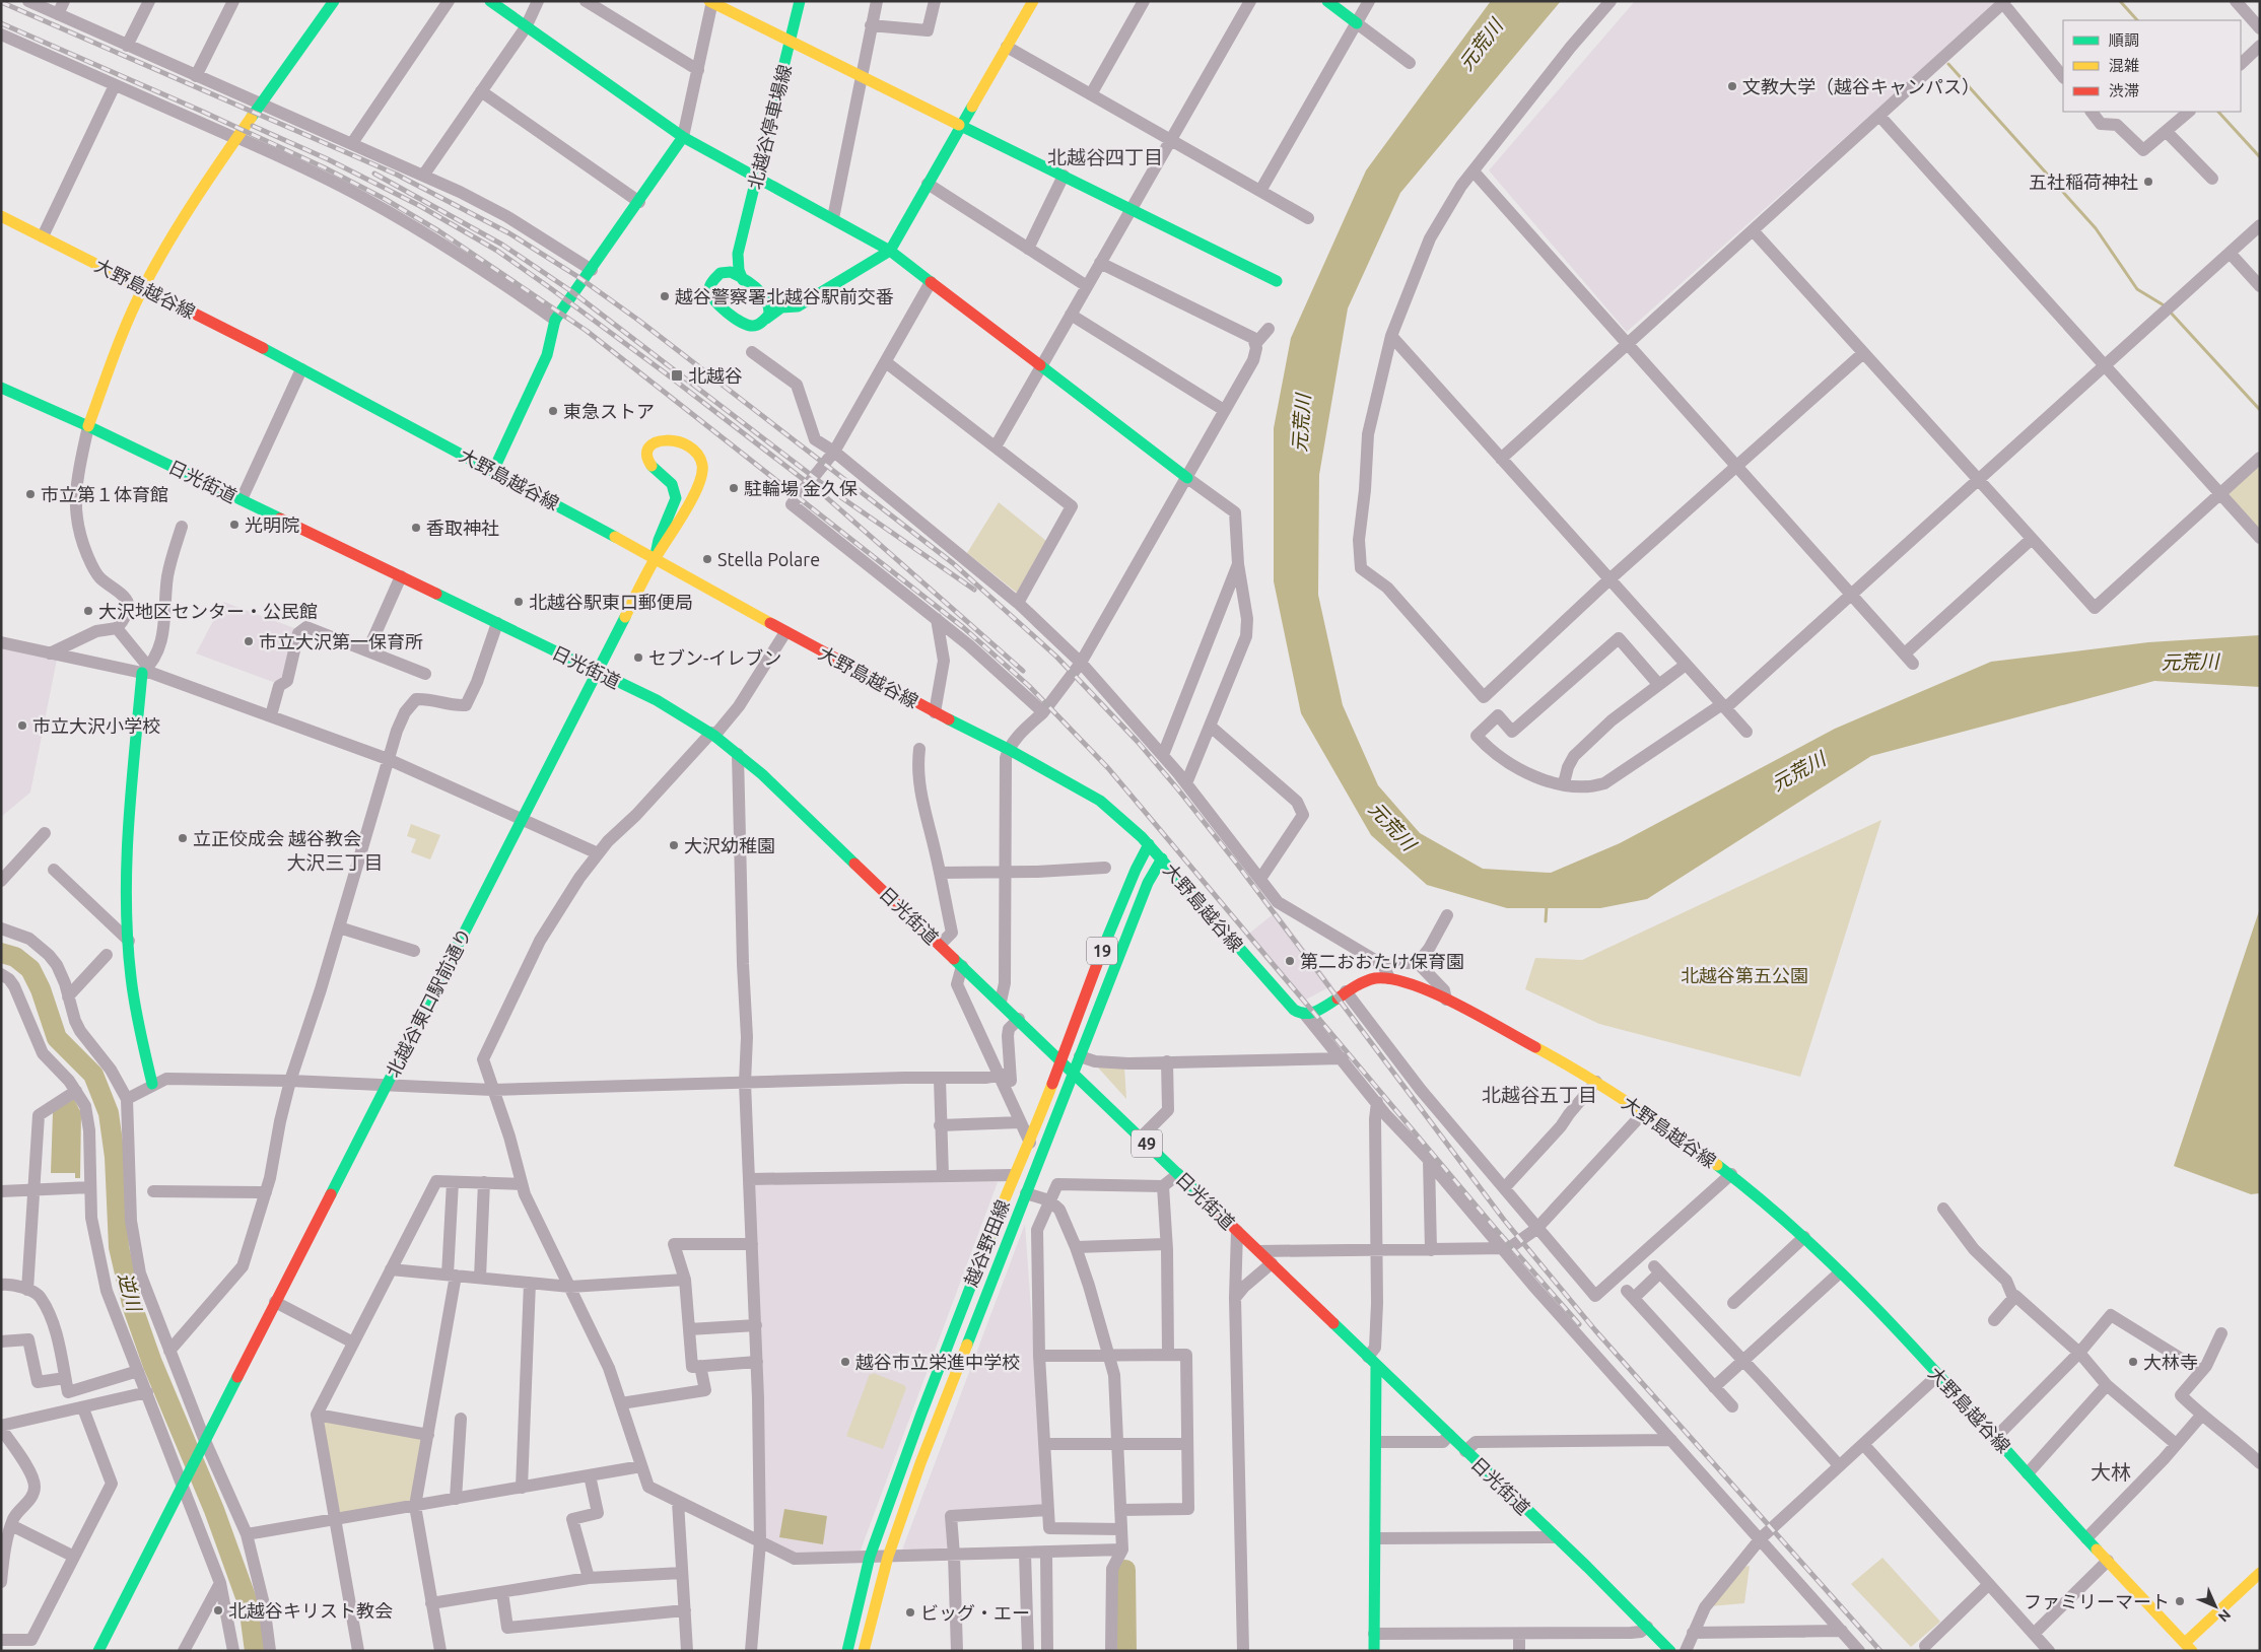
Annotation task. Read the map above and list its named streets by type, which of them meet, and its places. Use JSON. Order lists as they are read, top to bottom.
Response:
{
  "streets": {
    "main road": [
      "北越谷停車場線",
      "大野島越谷線",
      "日光街道",
      "19",
      "北越谷東口駅前通り",
      "49",
      "越谷野田線"
    ]
  },
  "crossings": [
    ["大野島越谷線", "北越谷東口駅前通り"],
    ["大野島越谷線", "越谷野田線"],
    ["日光街道", "北越谷東口駅前通り"],
    ["日光街道", "越谷野田線"]
  ],
  "districts": [
    "北越谷四丁目",
    "大沢三丁目",
    "北越谷五丁目",
    "大林"
  ],
  "water": ["元荒川", "逆川"],
  "parks": ["北越谷第五公園"],
  "places": {
    "other": [
      "文教大学（越谷キャンパス）",
      "五社稲荷神社",
      "越谷警察署北越谷駅前交番",
      "東急ストア",
      "駐輪場 金久保",
      "市立第１体育館",
      "光明院",
      "香取神社",
      "Stella Polare",
      "北越谷駅東口郵便局",
      "大沢地区センター・公民館",
      "市立大沢第一保育所",
      "セブン-イレブン",
      "市立大沢小学校",
      "立正佼成会 越谷教会",
      "大沢幼稚園",
      "第二おおたけ保育園",
      "越谷市立栄進中学校",
      "大林寺",
      "ファミリーマート",
      "北越谷キリスト教会",
      "ビッグ・エー"
    ],
    "transit": ["北越谷"]
  },
  "legend": ["順調", "混雑", "渋滞"],
  "north": "bottom right"
}
